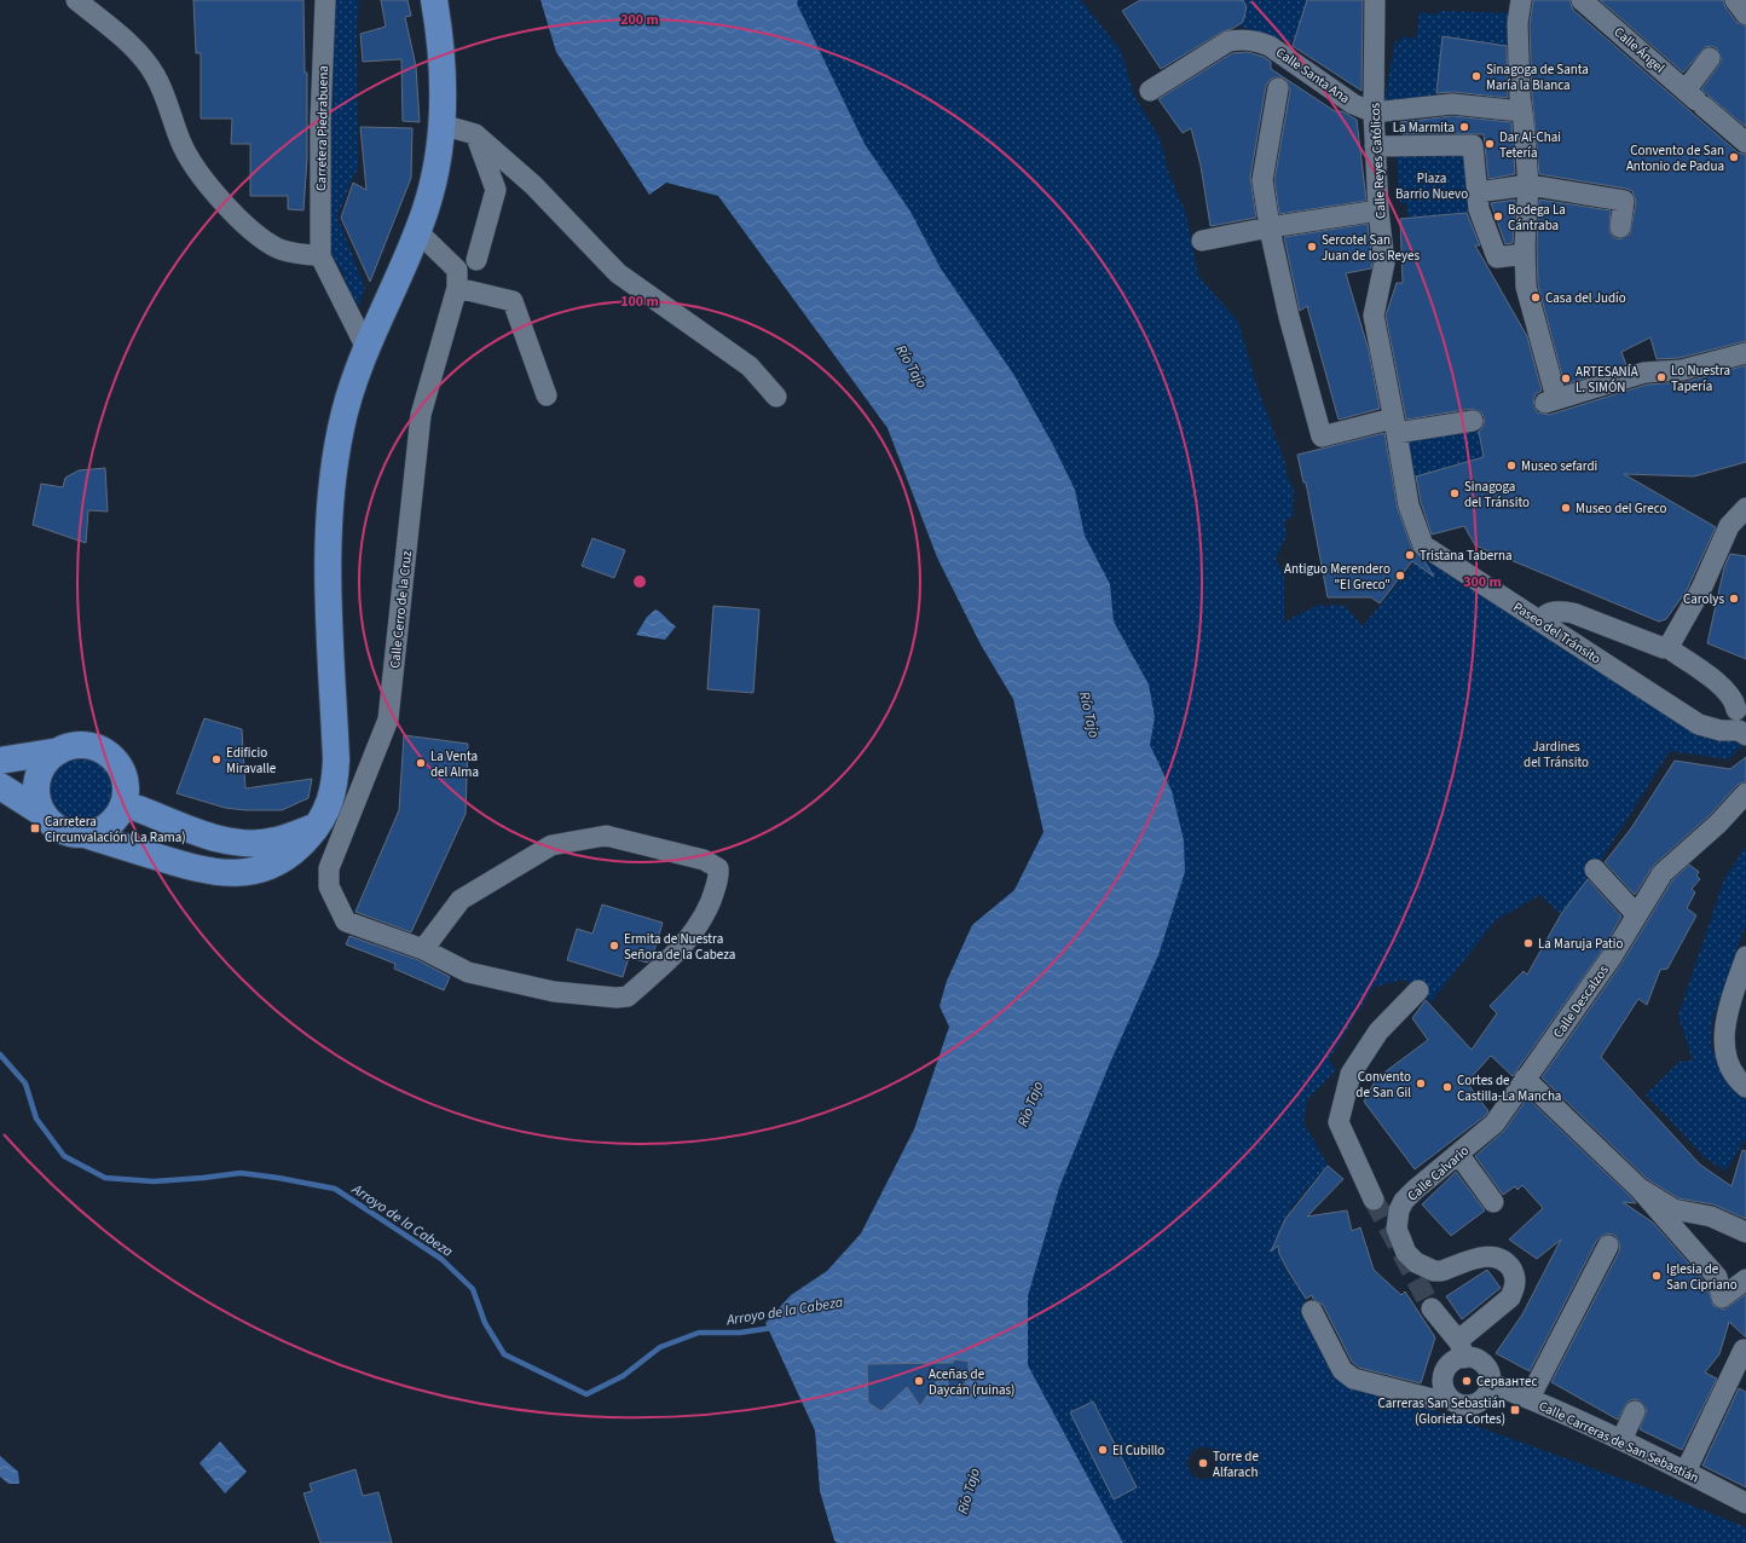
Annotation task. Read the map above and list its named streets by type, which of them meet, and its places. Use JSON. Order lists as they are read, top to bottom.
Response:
{
  "streets": {
    "street": [
      "Calle Ángel",
      "Calle Santa Ana",
      "Carretera Piedrabuena",
      "Calle Reyes Católicos",
      "Calle Cerro de la Cruz",
      "Paseo del Tránsito",
      "Calle Descalzos",
      "Calle Calvario",
      "Calle Carreras de San Sebastián"
    ]
  },
  "crossings": [
    ["Calle Santa Ana", "Calle Reyes Católicos"],
    ["Calle Reyes Católicos", "Paseo del Tránsito"],
    ["Calle Descalzos", "Calle Calvario"],
    ["Calle Calvario", "Calle Carreras de San Sebastián"]
  ],
  "water": ["Río Tajo", "Arroyo de la Cabeza"],
  "parks": ["Plaza Barrio Nuevo", "Jardines del Tránsito"],
  "places": {
    "other": [
      "Sinagoga de Santa María la Blanca",
      "La Marmita",
      "Dar Al-Chai Tetería",
      "Convento de San Antonio de Padua",
      "Bodega La Cántraba",
      "Sercotel San Juan de los Reyes",
      "Casa del Judío",
      "Lo Nuestra Tapería",
      "ARTESANÍA L. SIMÓN",
      "Museo sefardi",
      "Sinagoga del Tránsito",
      "Museo del Greco",
      "Tristana Taberna",
      "Antiguo Merendero \"El Greco\"",
      "Carolys",
      "Edificio Miravalle",
      "La Venta del Alma",
      "La Maruja Patio",
      "Ermita de Nuestra Señora de la Cabeza",
      "Convento de San Gil",
      "Cortes de Castilla-La Mancha",
      "Iglesia de San Cipriano",
      "Aceñas de Daycán (ruinas)",
      "Сервантес",
      "El Cubillo",
      "Torre de Alfarach"
    ],
    "transit": ["Carretera Circunvalación (La Rama)", "Carreras San Sebastián (Glorieta Cortes)"]
  },
  "rings": ["200 m", "100 m", "300 m"]
}
